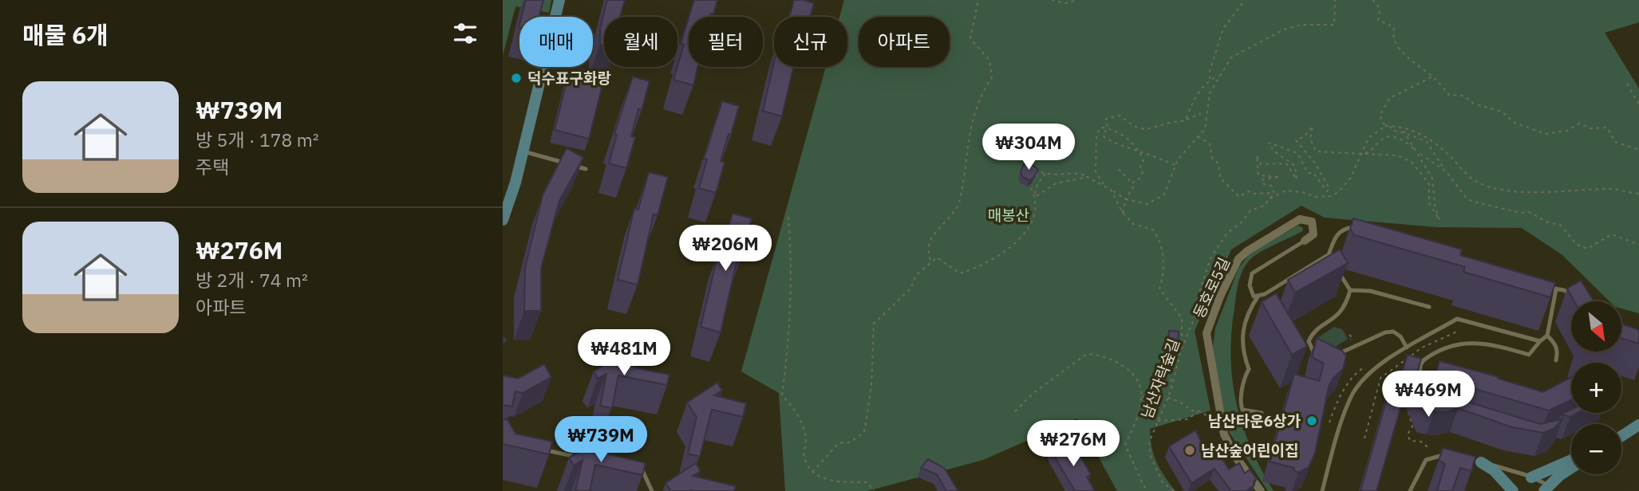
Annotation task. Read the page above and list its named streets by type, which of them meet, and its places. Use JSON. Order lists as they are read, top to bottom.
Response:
{
  "streets": {
    "street": ["동호로5길"],
    "path": ["남산자락숲길"]
  },
  "parks": ["매봉산"],
  "places": ["덕수표구화랑", "남산타운6상가", "남산숲어린이집"],
  "north": "bottom right",
  "page": {
    "heading": "매물 6개",
    "chip": [
      "매매",
      "월세",
      "필터",
      "신규",
      "아파트"
    ],
    "list": [
      {
        "name": "₩739M",
        "note": "방 5개 · 178 m² · 주택"
      },
      {
        "name": "₩276M",
        "note": "방 2개 · 74 m² · 아파트"
      }
    ],
    "price": [
      "₩304M",
      "₩206M",
      "₩481M",
      "₩469M",
      "₩739M",
      "₩276M"
    ],
    "map_buttons": ["+", "−"]
  }
}
